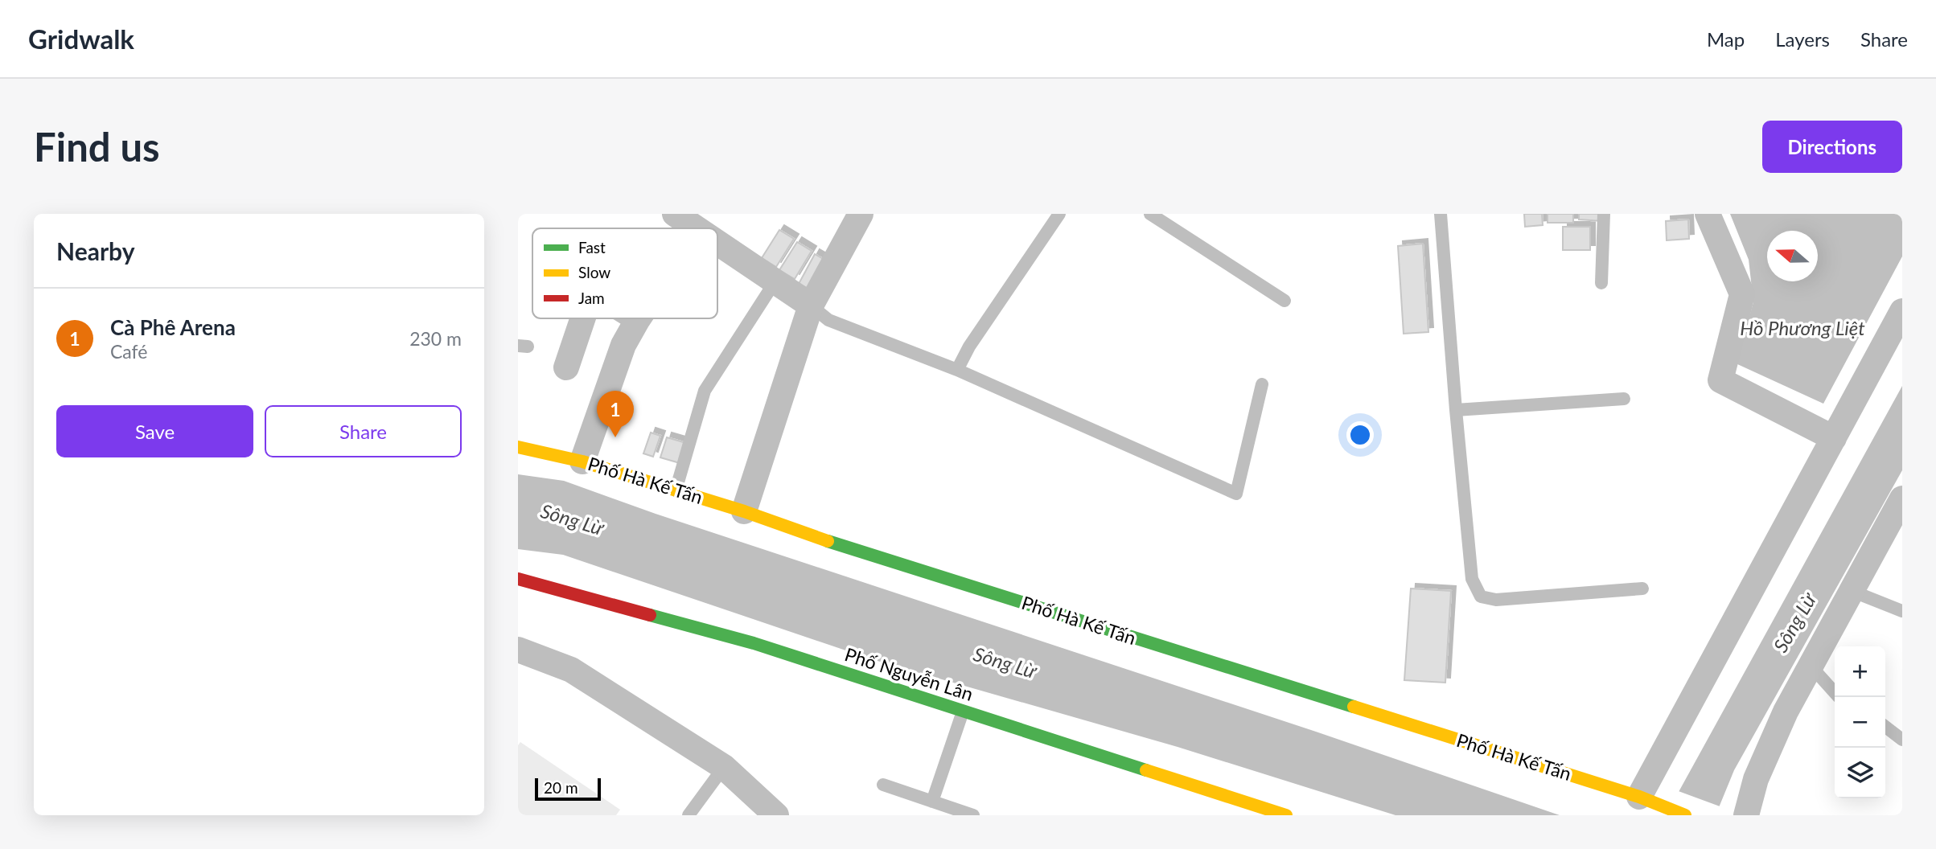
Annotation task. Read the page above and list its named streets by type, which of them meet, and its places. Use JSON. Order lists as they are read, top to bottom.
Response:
{
  "streets": {
    "street": ["Phố Hà Kế Tấn", "Phố Nguyễn Lân"]
  },
  "water": ["Hồ Phương Liệt", "Sông Lừ"],
  "legend": ["Fast", "Slow", "Jam"],
  "scale_bar": "20 m",
  "north": "left",
  "page": {
    "header": "Gridwalk",
    "nav": ["Map", "Layers", "Share"],
    "buttons": [
      "Directions",
      ["Save", "Share"]
    ],
    "title": "Find us",
    "heading": "Nearby",
    "list": [
      {
        "mark": "1",
        "name": "Cà Phê Arena",
        "note": "Café",
        "value": "230 m"
      }
    ],
    "pins": "1",
    "map_buttons": ["+", "−"],
    "scale": "20 m"
  }
}
